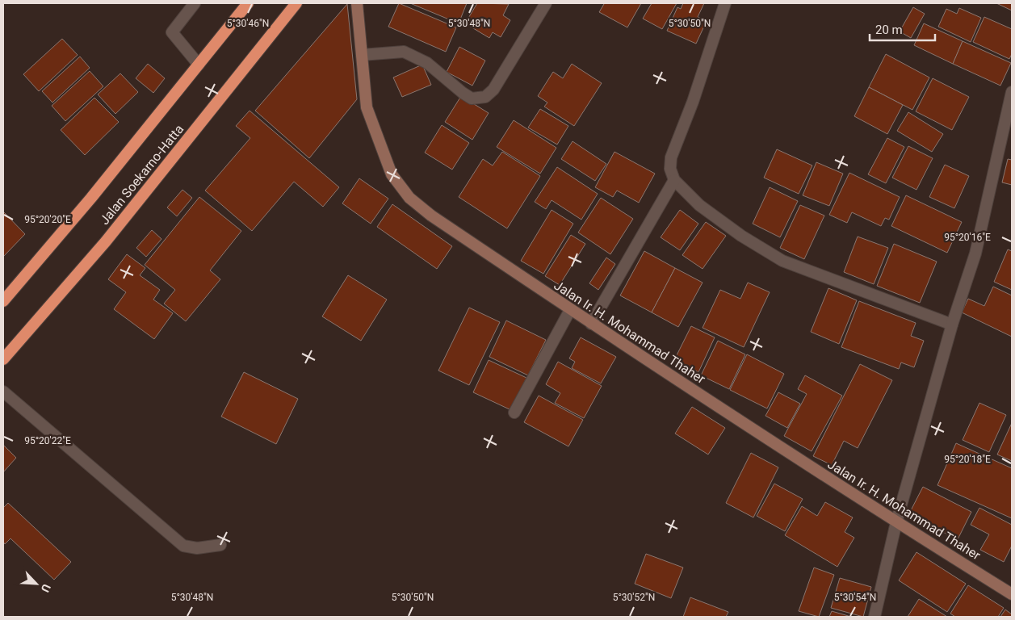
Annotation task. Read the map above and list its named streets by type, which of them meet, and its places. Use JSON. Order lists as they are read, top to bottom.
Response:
{
  "streets": {
    "highway": ["Jalan Soekarno-Hatta"],
    "main road": ["Jalan Ir. H. Mohammad Thaher"]
  },
  "scale_bar": "20 m",
  "north": "bottom right",
  "coordinates": [
    "5°30'46\"N",
    "5°30'48\"N",
    "5°30'50\"N",
    "95°20'20\"E",
    "95°20'16\"E",
    "95°20'22\"E",
    "95°20'18\"E",
    "5°30'52\"N",
    "5°30'54\"N"
  ]
}
